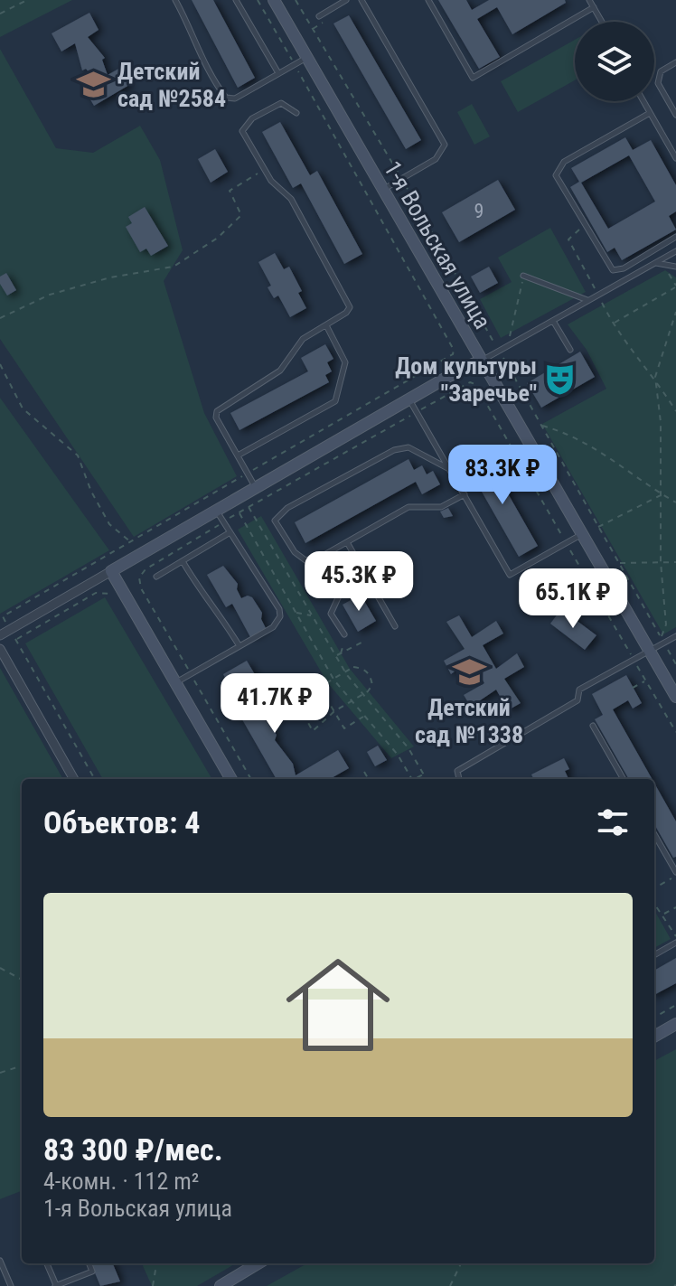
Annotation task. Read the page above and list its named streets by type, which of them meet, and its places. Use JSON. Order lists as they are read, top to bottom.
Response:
{
  "streets": {
    "street": ["1-я Вольская улица"]
  },
  "places": {
    "school or university": ["Детский сад №2584", "Детский сад №1338"],
    "theatre": ["Дом культуры \"Заречье\""]
  },
  "house_numbers": ["9"],
  "page": {
    "price": [
      "83.3K ₽",
      "45.3K ₽",
      "65.1K ₽",
      "41.7K ₽"
    ],
    "heading": "Объектов: 4",
    "list": [
      {
        "name": "83 300 ₽/мес.",
        "note": "4-комн. · 112 m² · 1-я Вольская улица"
      }
    ]
  }
}
